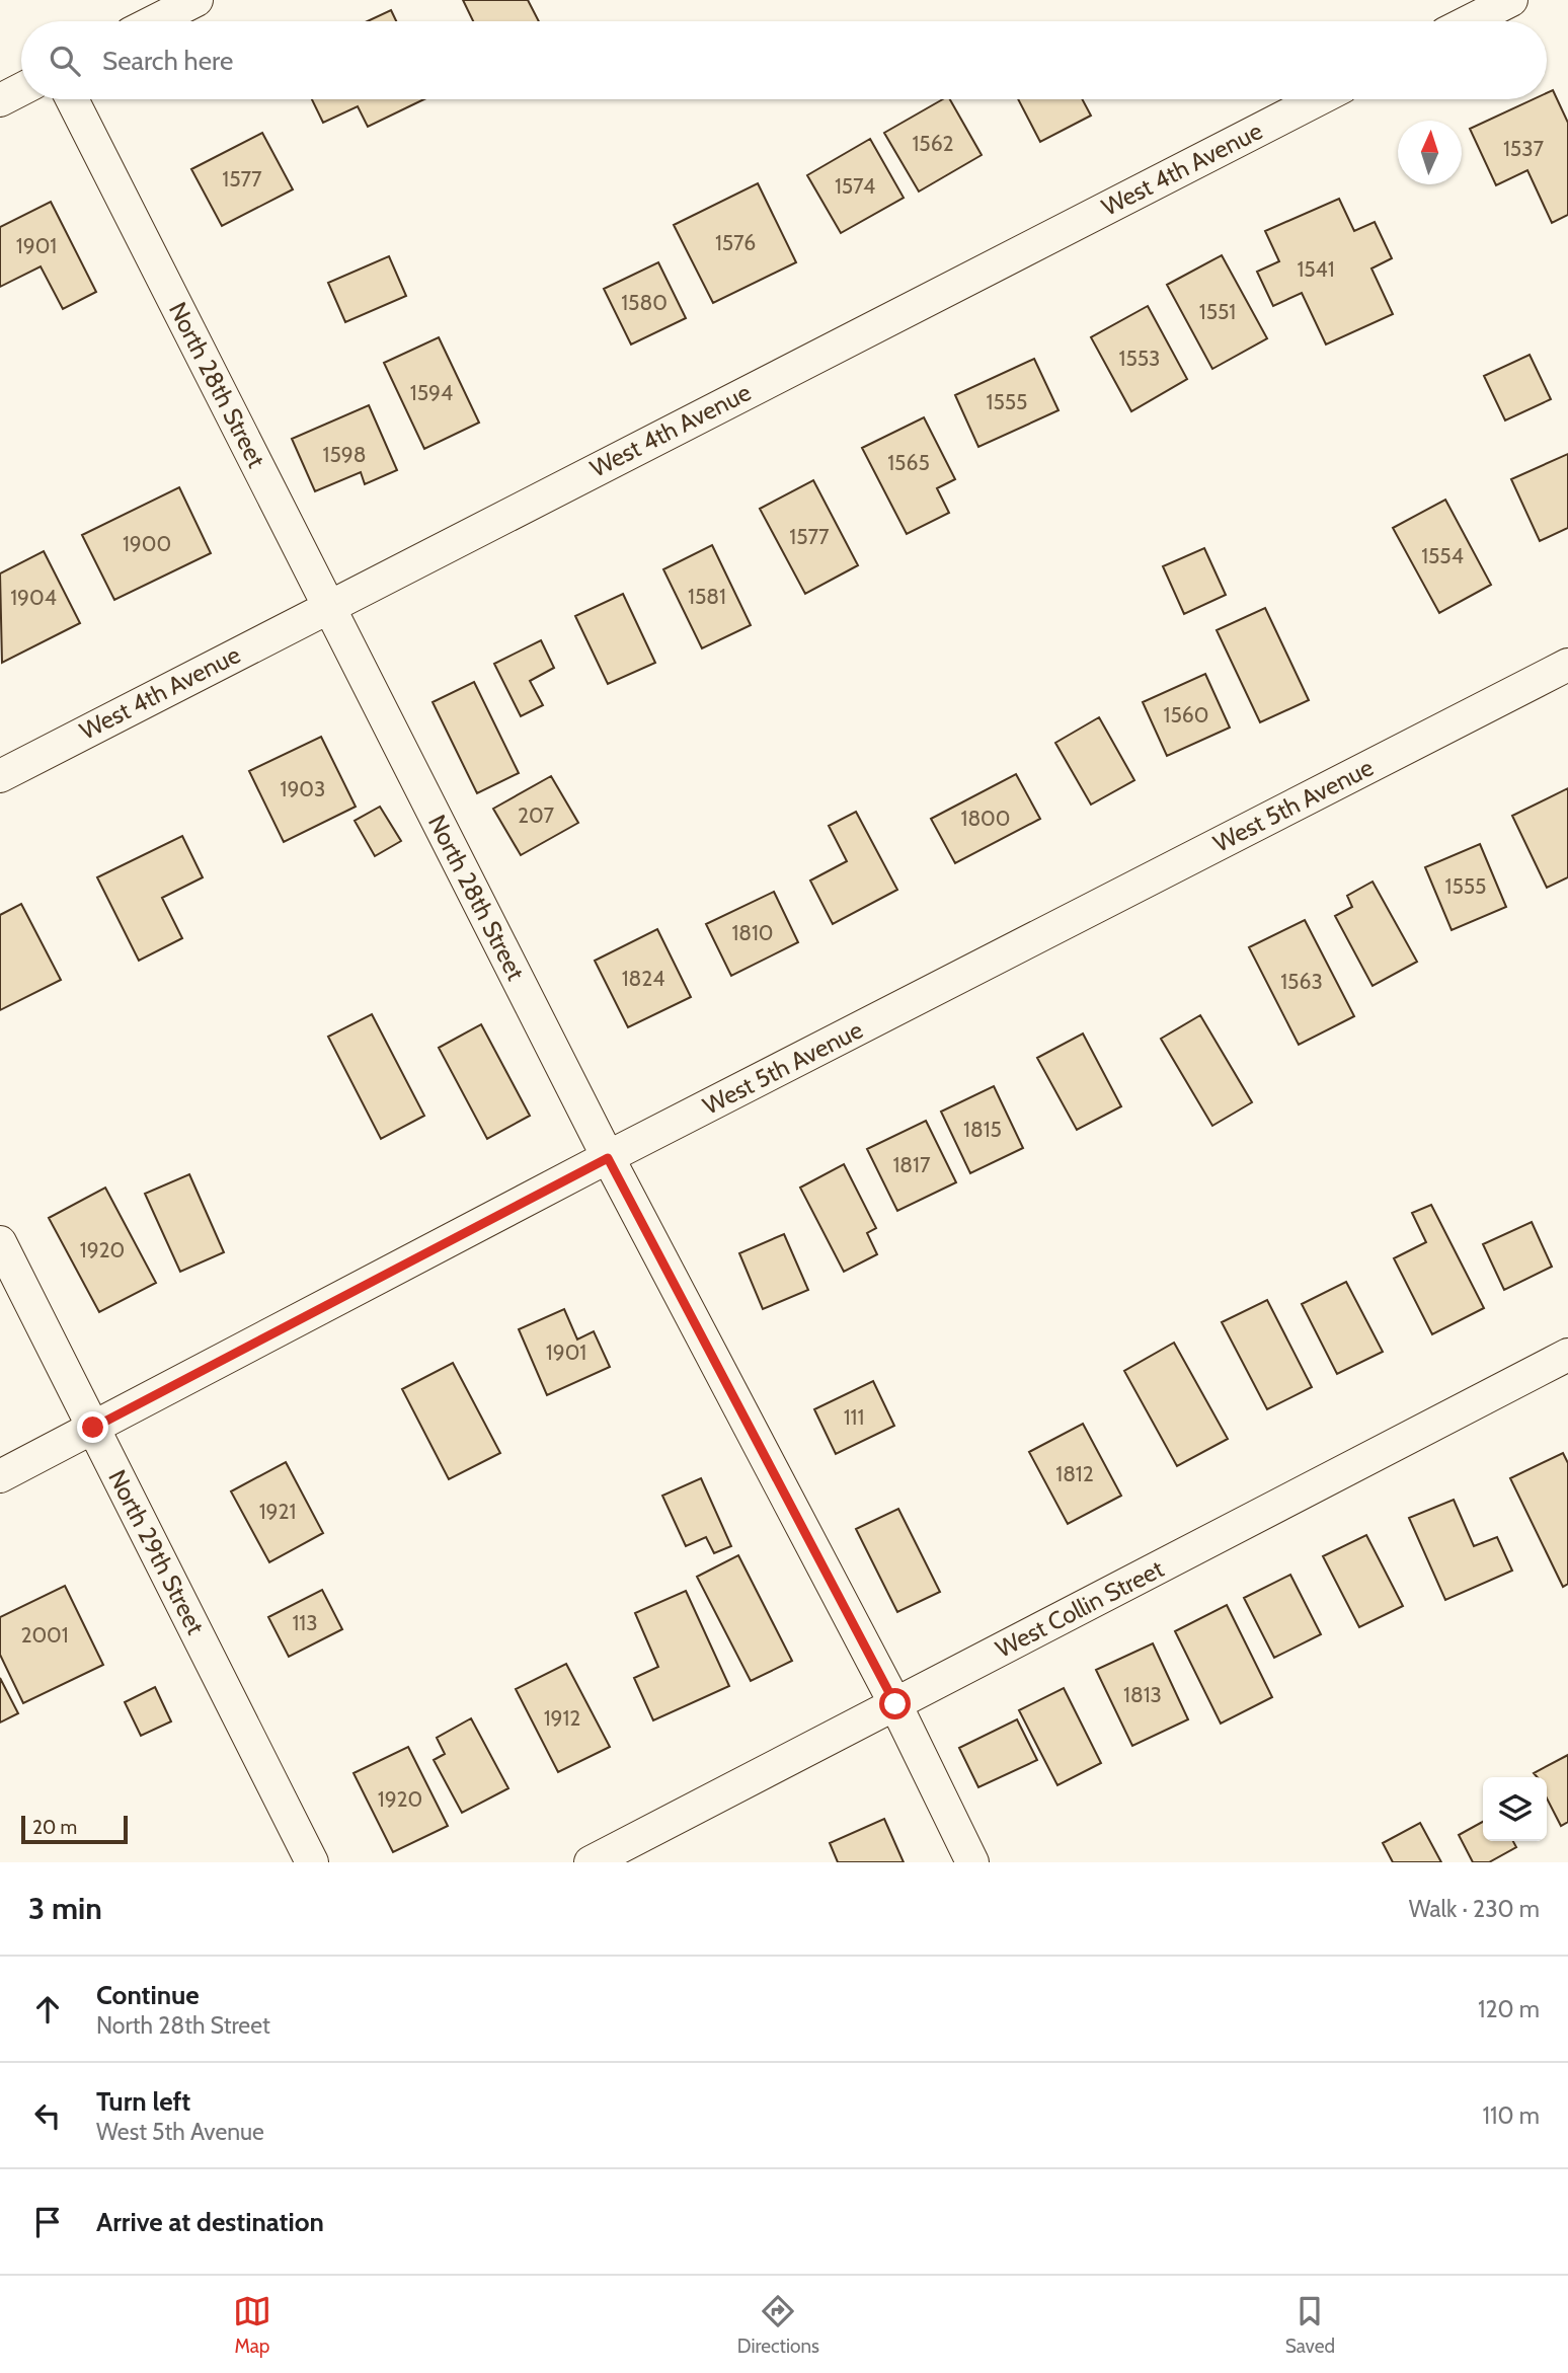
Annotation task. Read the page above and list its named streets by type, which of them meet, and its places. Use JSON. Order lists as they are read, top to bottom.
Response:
{
  "streets": {
    "street": [
      "West 4th Avenue",
      "North 28th Street",
      "West 5th Avenue",
      "North 29th Street",
      "West Collin Street"
    ]
  },
  "crossings": [
    ["West 4th Avenue", "North 28th Street"],
    ["North 28th Street", "West 5th Avenue"],
    ["North 28th Street", "West Collin Street"],
    ["West 5th Avenue", "North 29th Street"]
  ],
  "house_numbers": [
    "1562",
    "1537",
    "1577",
    "1574",
    "1576",
    "1901",
    "1541",
    "1580",
    "1551",
    "1553",
    "1594",
    "1555",
    "1598",
    "1565",
    "1577",
    "1900",
    "1554",
    "1581",
    "1904",
    "1560",
    "1903",
    "207",
    "1800",
    "1555",
    "1810",
    "1824",
    "1563",
    "1815",
    "1817",
    "1920",
    "1901",
    "111",
    "1812",
    "1921",
    "113",
    "2001",
    "1813",
    "1912",
    "1920"
  ],
  "scale_bar": "20 m",
  "north": "top",
  "page": {
    "search": "Search here",
    "scale": "20 m",
    "heading": ["3 min", "Walk · 230 m"],
    "list": [
      ["Continue", "North 28th Street", "120 m"],
      ["Turn left", "West 5th Avenue", "110 m"],
      "Arrive at destination"
    ],
    "nav": ["Map", "Directions", "Saved"]
  }
}
